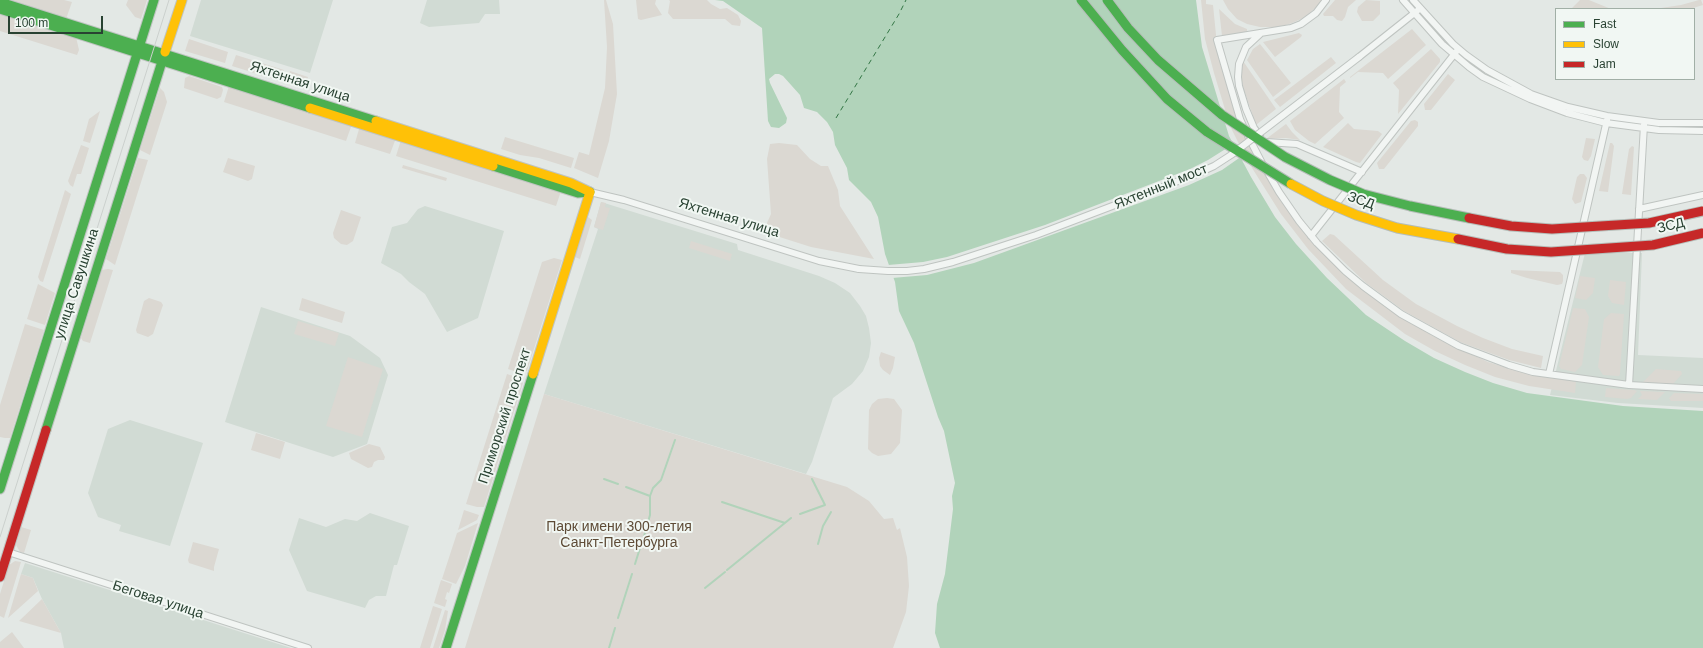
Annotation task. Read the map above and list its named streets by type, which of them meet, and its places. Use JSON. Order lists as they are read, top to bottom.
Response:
{
  "streets": {
    "main road": [
      "Яхтенная улица",
      "ЗСД",
      "улица Савушкина",
      "Приморский проспект"
    ],
    "street": ["Яхтенный мост", "Беговая улица"]
  },
  "crossings": [
    ["Яхтенная улица", "Яхтенный мост"],
    ["Яхтенная улица", "улица Савушкина"],
    ["Яхтенная улица", "Приморский проспект"],
    ["улица Савушкина", "Беговая улица"]
  ],
  "parks": ["Парк имени 300-летия Санкт-Петербурга"],
  "legend": ["Fast", "Slow", "Jam"],
  "scale_bar": "100 m"
}
